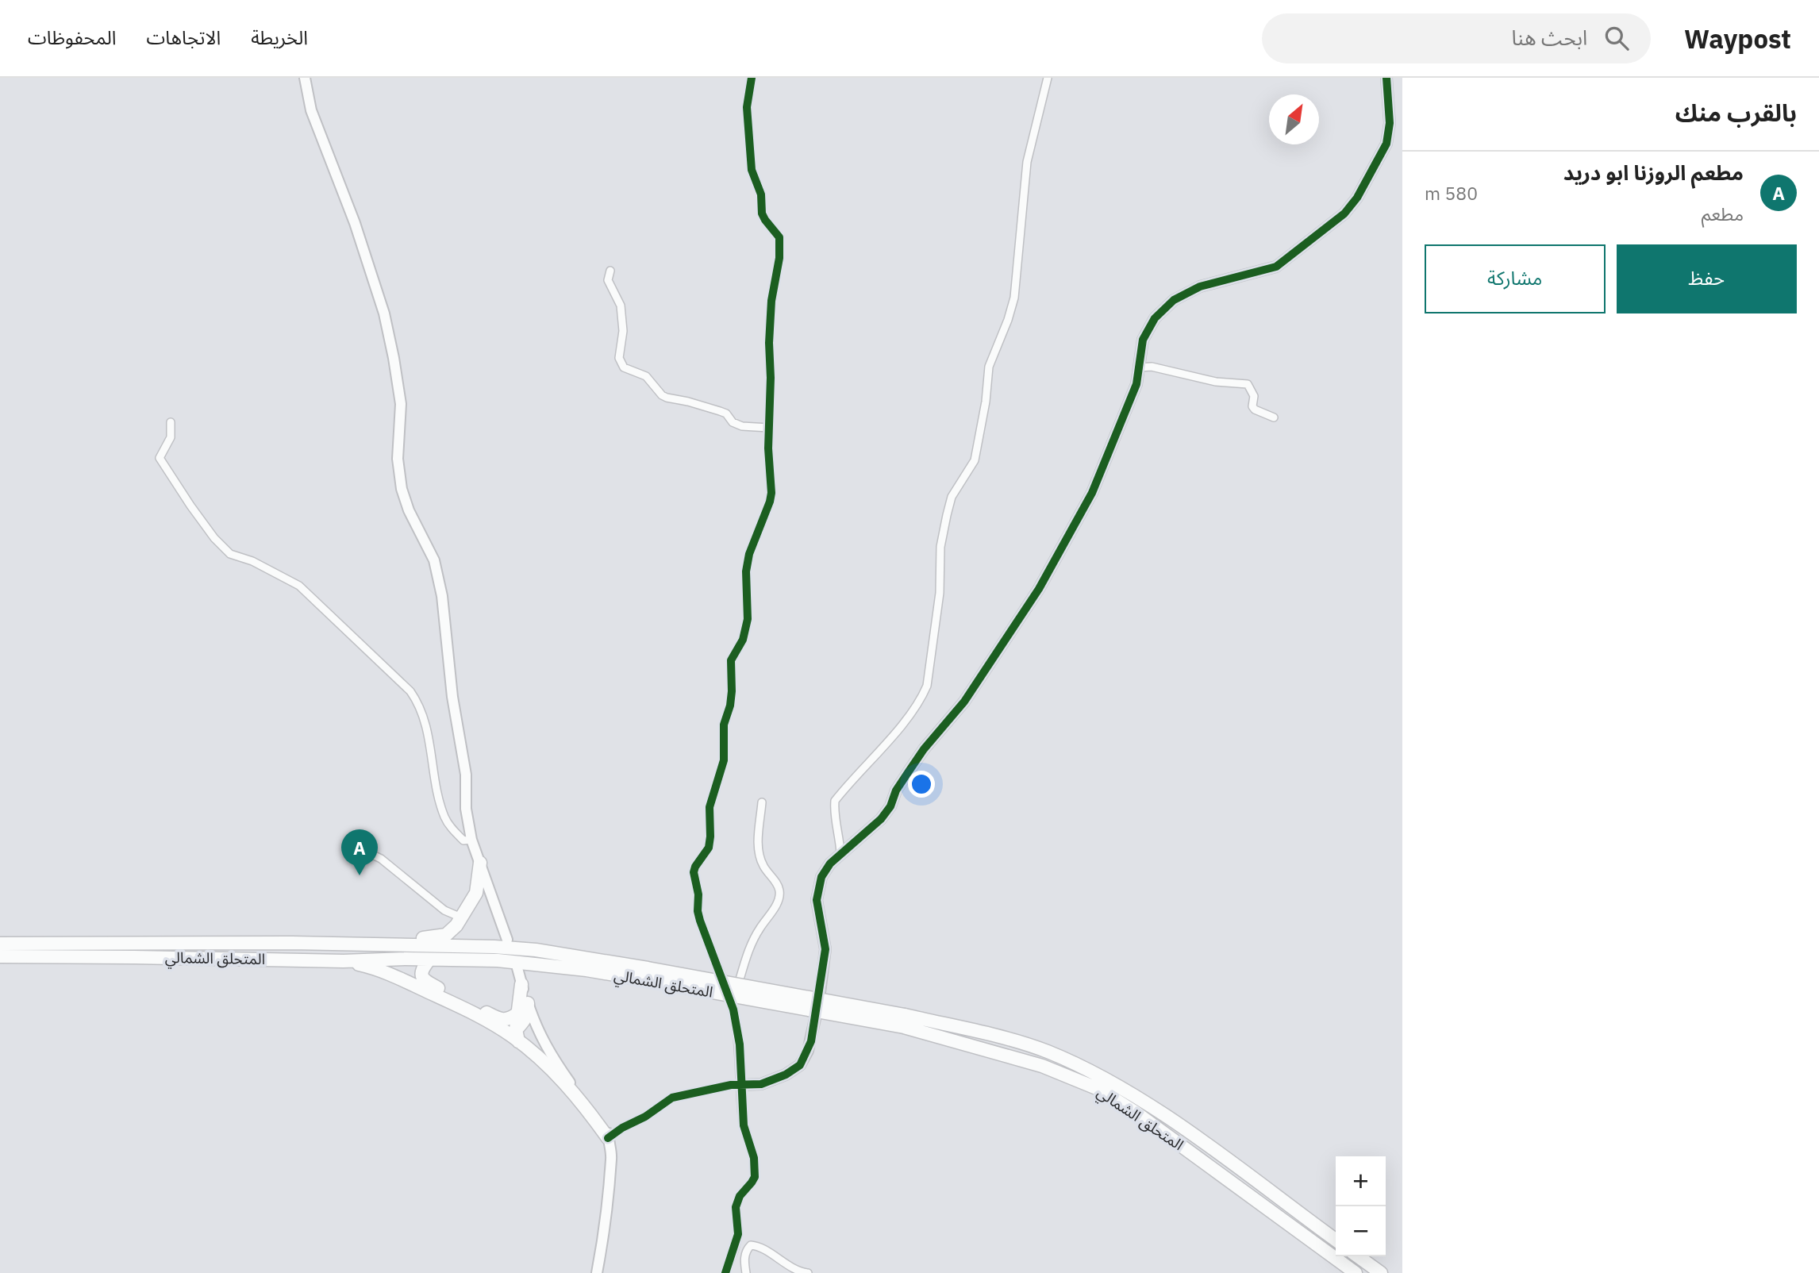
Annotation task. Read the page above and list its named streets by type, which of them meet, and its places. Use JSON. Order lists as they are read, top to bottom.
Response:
{
  "streets": {
    "highway": ["المتحلق الشمالي"]
  },
  "north": "top right",
  "page": {
    "header": "Waypost",
    "search": "ابحث هنا",
    "nav": ["الخريطة", "الاتجاهات", "المحفوظات"],
    "heading": "بالقرب منك",
    "list": [
      {
        "mark": "A",
        "name": "مطعم الروزنا ابو دريد",
        "note": "مطعم",
        "value": "580 m"
      }
    ],
    "buttons": ["حفظ", "مشاركة"],
    "pins": "A",
    "map_buttons": ["+", "−"]
  }
}
